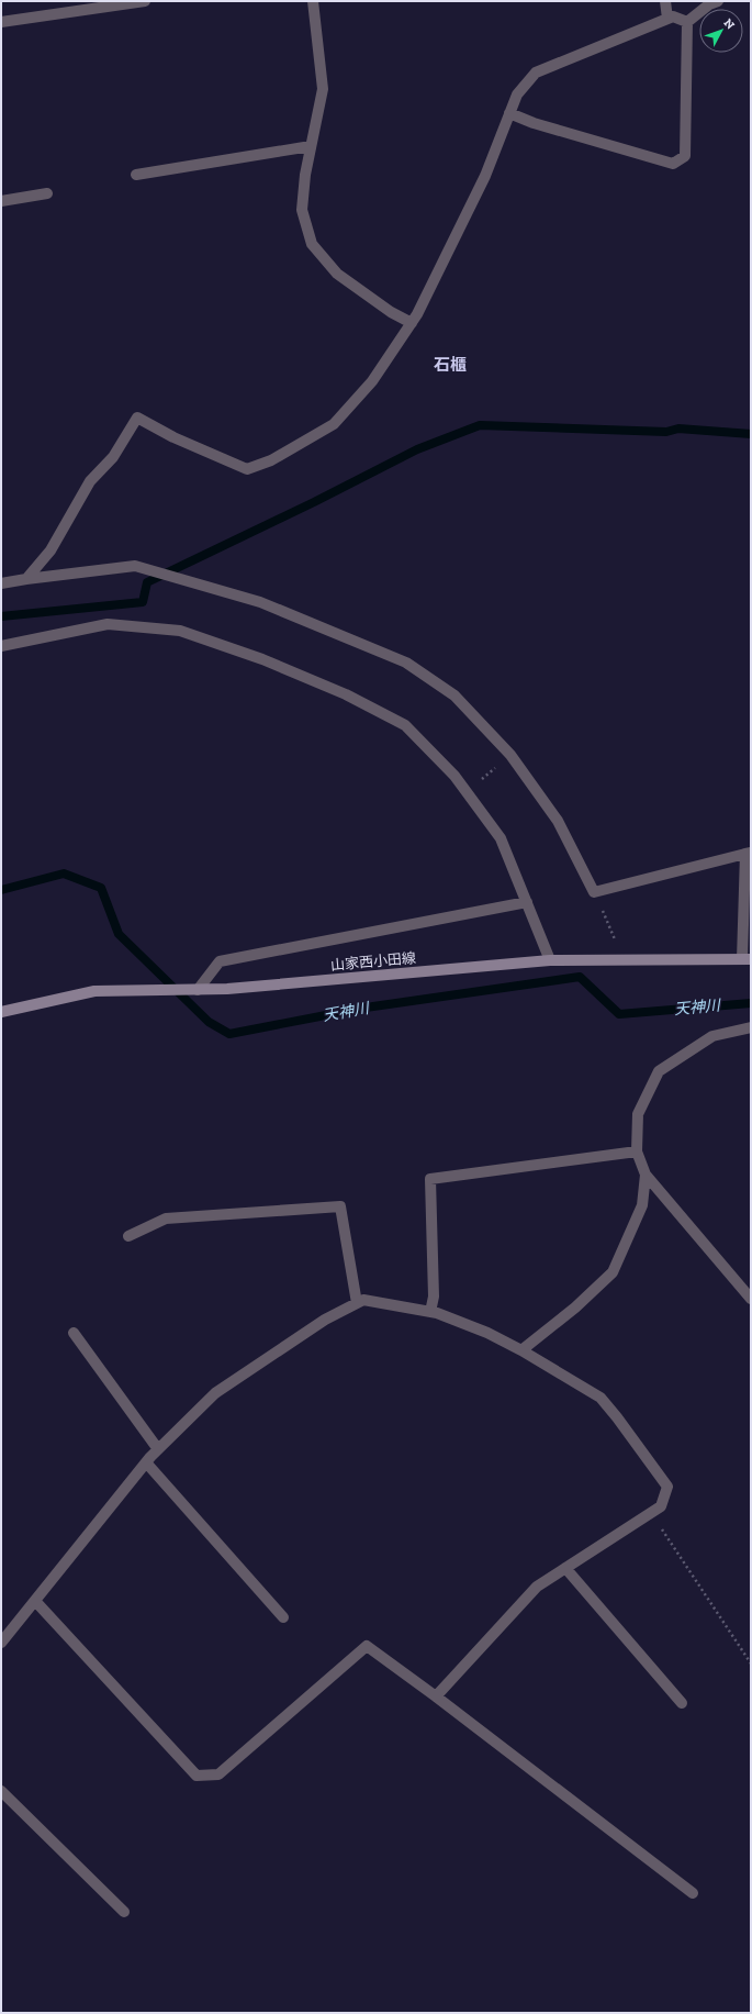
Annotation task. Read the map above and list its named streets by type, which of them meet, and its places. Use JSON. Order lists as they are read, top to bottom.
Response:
{
  "streets": {
    "main road": ["山家西小田線"]
  },
  "districts": ["石櫃"],
  "water": ["天神川"],
  "north": "top right"
}
